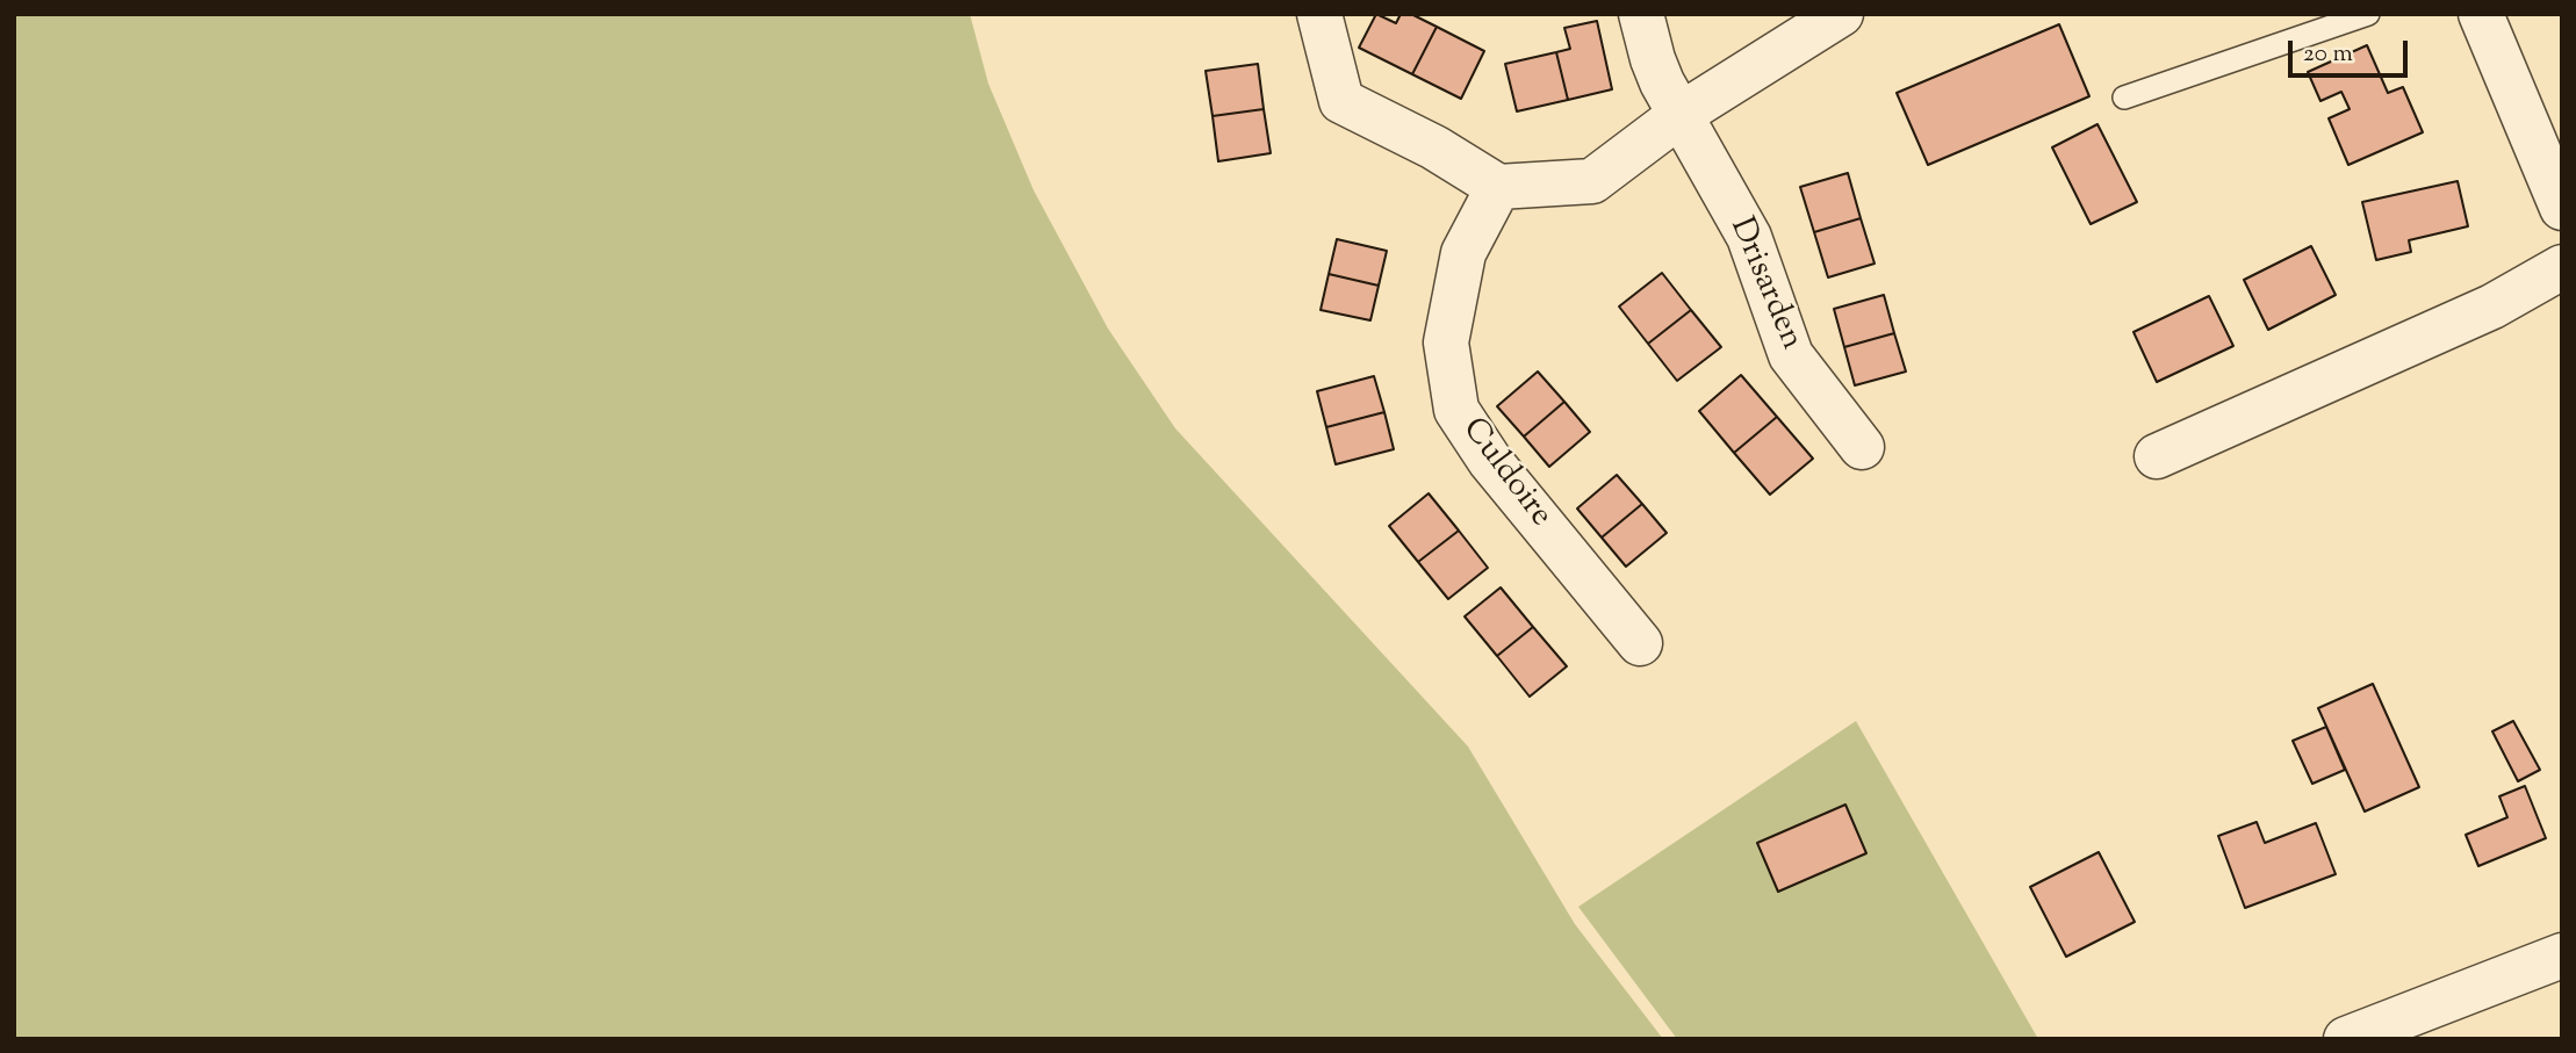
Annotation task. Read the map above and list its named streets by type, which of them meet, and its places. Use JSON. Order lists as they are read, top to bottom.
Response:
{
  "streets": {
    "street": ["Drisarden", "Culdoire"]
  },
  "scale_bar": "20 m"
}
